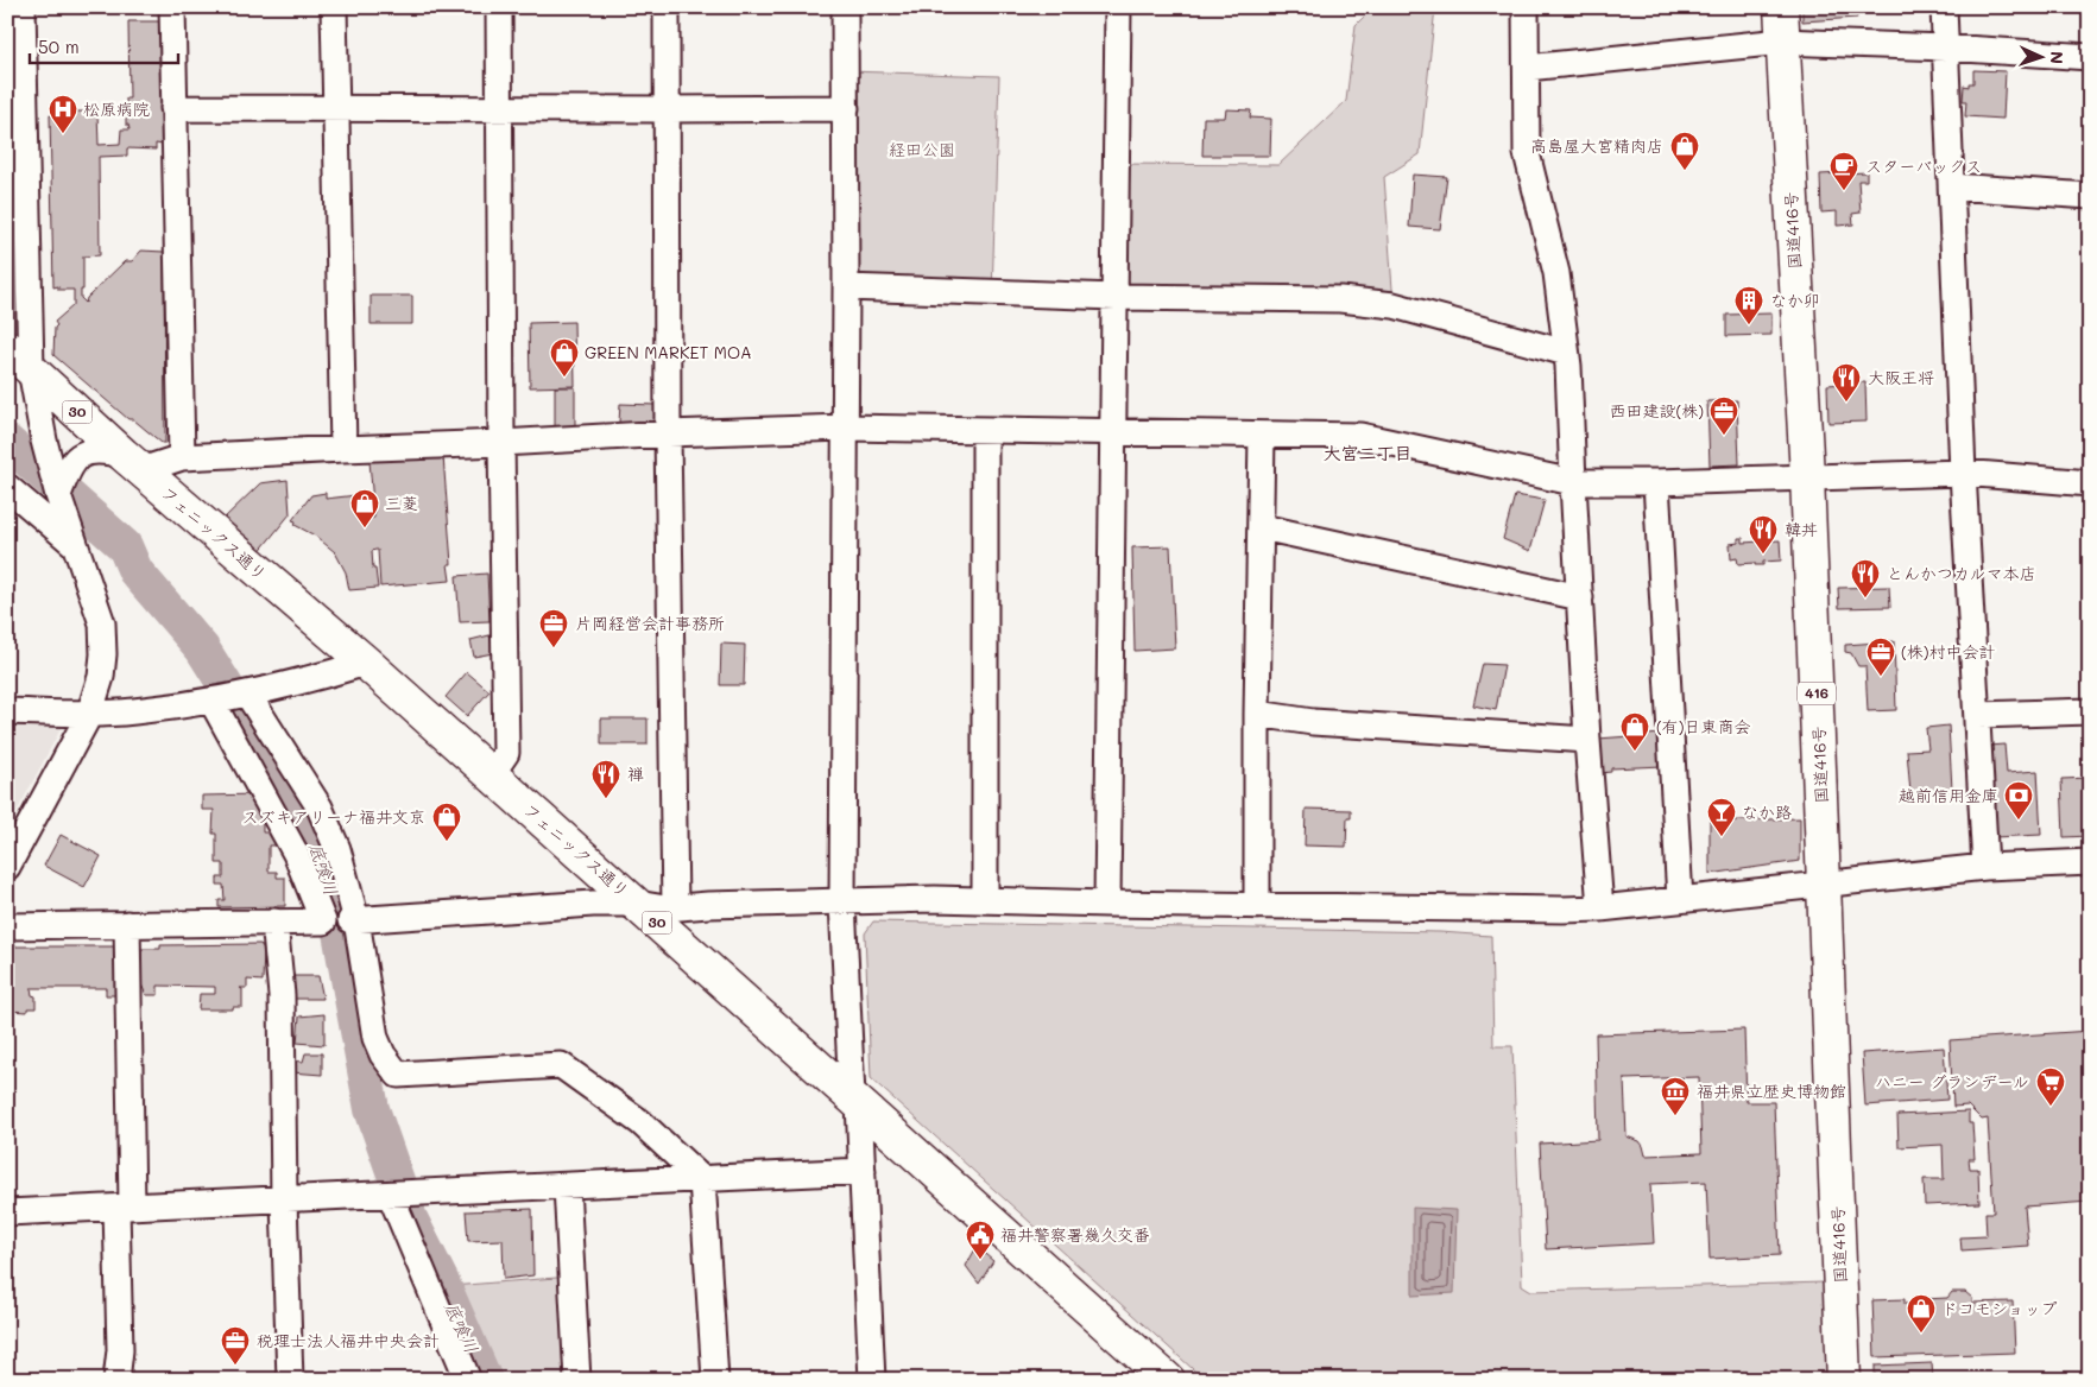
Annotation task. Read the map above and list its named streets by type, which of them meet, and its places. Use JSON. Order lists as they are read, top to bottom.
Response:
{
  "streets": {
    "main road": [
      "国道416号",
      "30",
      "フェニックス通り",
      "416"
    ]
  },
  "districts": ["大宮二丁目"],
  "water": ["底喰川"],
  "parks": ["経田公園"],
  "places": {
    "hospital": ["松原病院"],
    "shop": [
      "高島屋大宮精肉店",
      "GREEN MARKET MOA",
      "三菱",
      "(有)日東商会",
      "スズキアリーナ福井文京",
      "ドコモショップ"
    ],
    "cafe": ["スターバックス"],
    "building": ["なか卯"],
    "restaurant": [
      "大阪王将",
      "韓丼",
      "とんかつカルマ本店",
      "禅"
    ],
    "office": [
      "西田建設(株)",
      "片岡経営会計事務所",
      "(株)村中会計",
      "税理士法人福井中央会計"
    ],
    "bank": ["越前信用金庫"],
    "bar": ["なか路"],
    "supermarket": ["ハニー グランデール"],
    "museum": ["福井県立歴史博物館"],
    "public building": ["福井警察署幾久交番"]
  },
  "scale_bar": "50 m",
  "north": "right"
}
